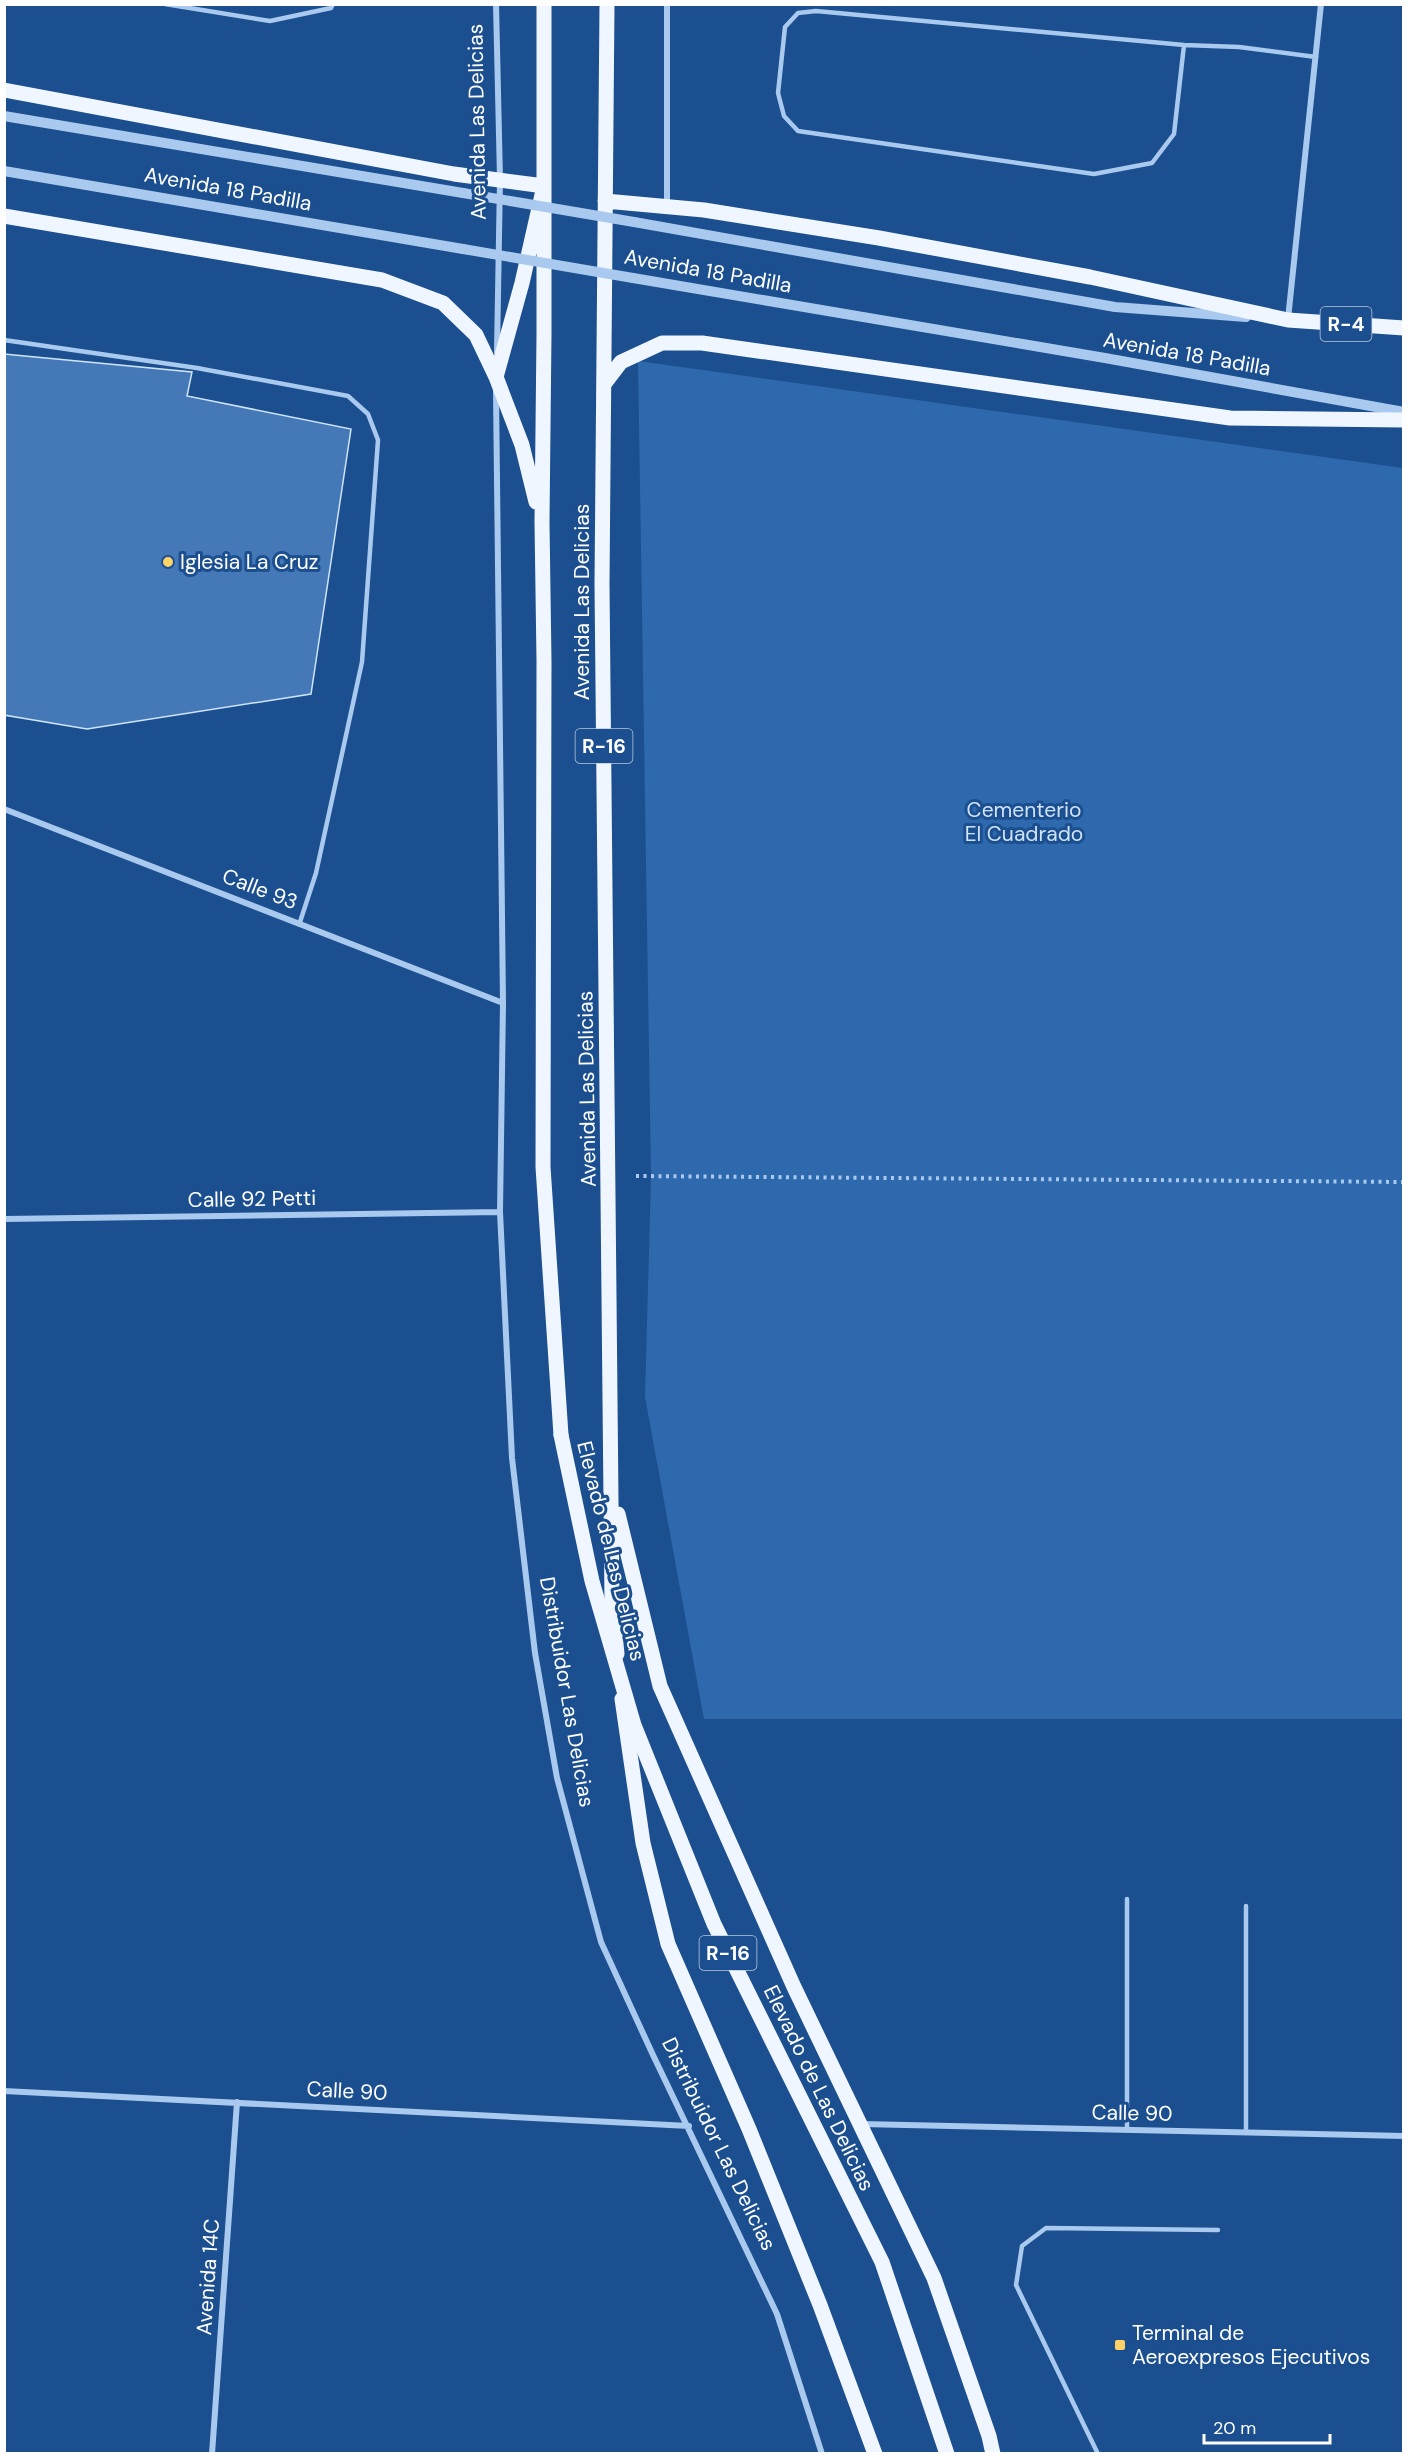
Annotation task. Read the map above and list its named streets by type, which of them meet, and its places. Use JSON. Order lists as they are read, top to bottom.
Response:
{
  "streets": {
    "main road": [
      "Avenida Las Delicias",
      "R-4",
      "R-16",
      "Elevado de Las Delicias"
    ],
    "street": [
      "Avenida 18 Padilla",
      "Calle 93",
      "Calle 92 Petti",
      "Distribuidor Las Delicias",
      "Calle 90",
      "Avenida 14C"
    ]
  },
  "crossings": [
    ["Avenida Las Delicias", "R-16"],
    ["Avenida Las Delicias", "Calle 93"],
    ["Avenida Las Delicias", "Calle 92 Petti"],
    ["Avenida Las Delicias", "Elevado de Las Delicias"],
    ["Avenida Las Delicias", "Distribuidor Las Delicias"],
    ["Avenida 18 Padilla", "R-4"],
    ["R-16", "Elevado de Las Delicias"],
    ["R-16", "Calle 90"],
    ["Calle 92 Petti", "Distribuidor Las Delicias"],
    ["Distribuidor Las Delicias", "Calle 90"],
    ["Calle 90", "Avenida 14C"]
  ],
  "parks": ["Cementerio El Cuadrado"],
  "places": {
    "other": ["Iglesia La Cruz"],
    "transit": ["Terminal de Aeroexpresos Ejecutivos"]
  },
  "scale_bar": "20 m"
}
